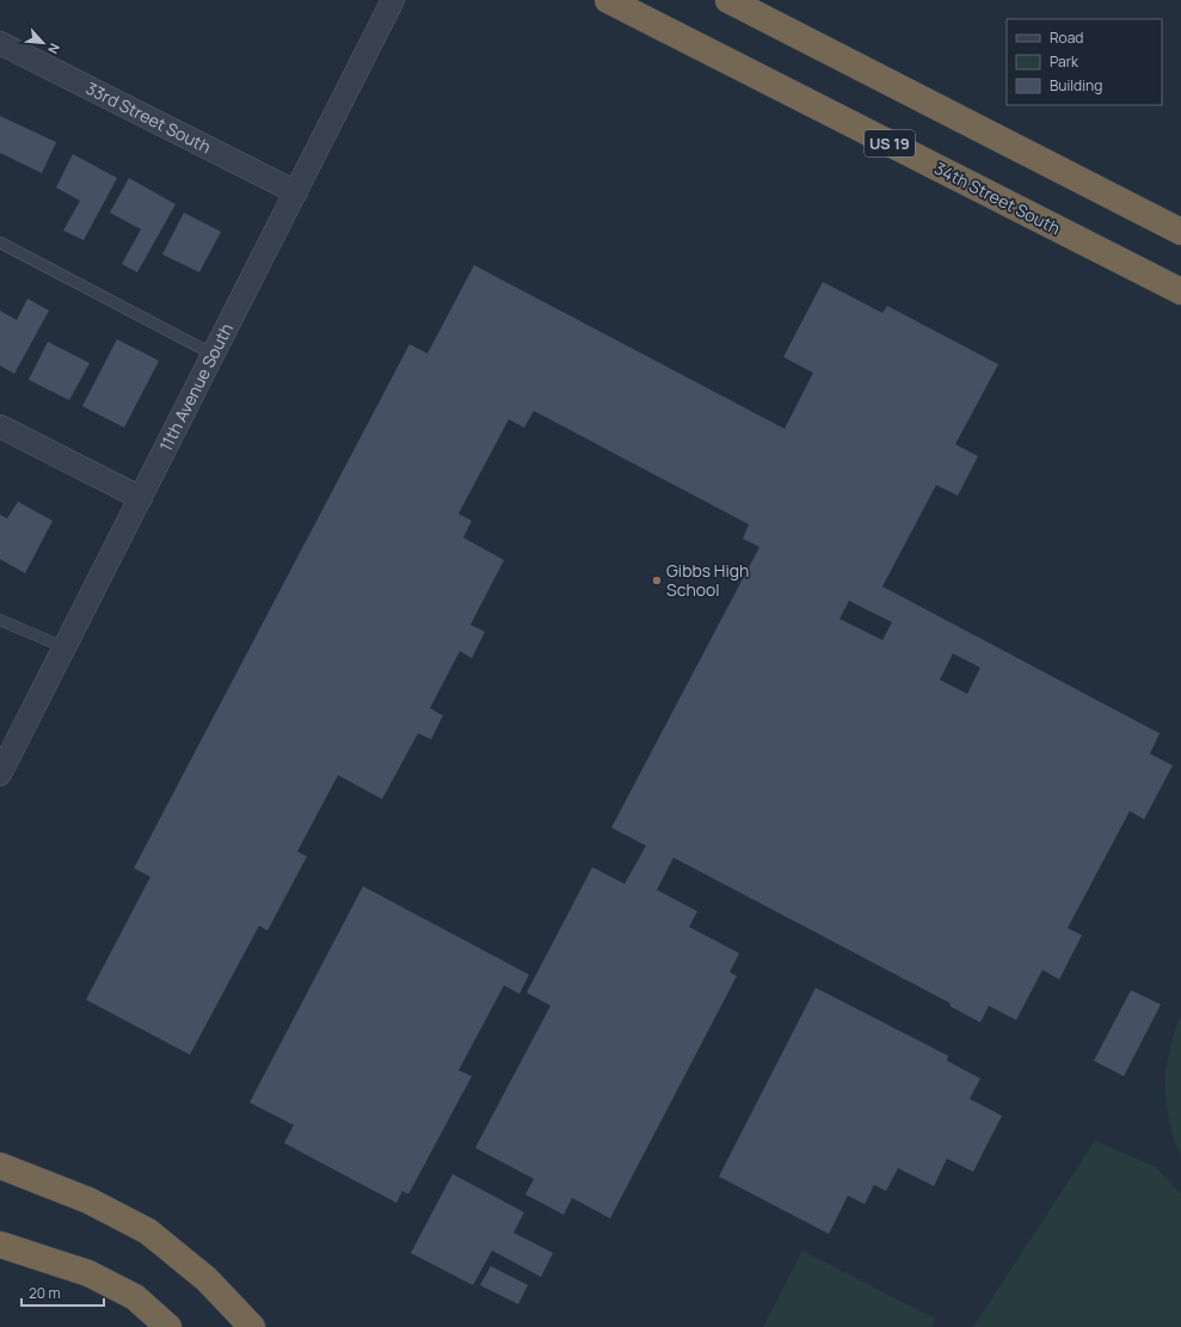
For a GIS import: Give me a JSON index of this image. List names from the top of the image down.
{
  "streets": {
    "highway": ["US 19", "34th Street South"],
    "street": ["33rd Street South", "11th Avenue South"]
  },
  "crossings": [
    ["33rd Street South", "11th Avenue South"]
  ],
  "places": ["Gibbs High School"],
  "legend": ["Road", "Park", "Building"],
  "scale_bar": "20 m",
  "north": "bottom right"
}
